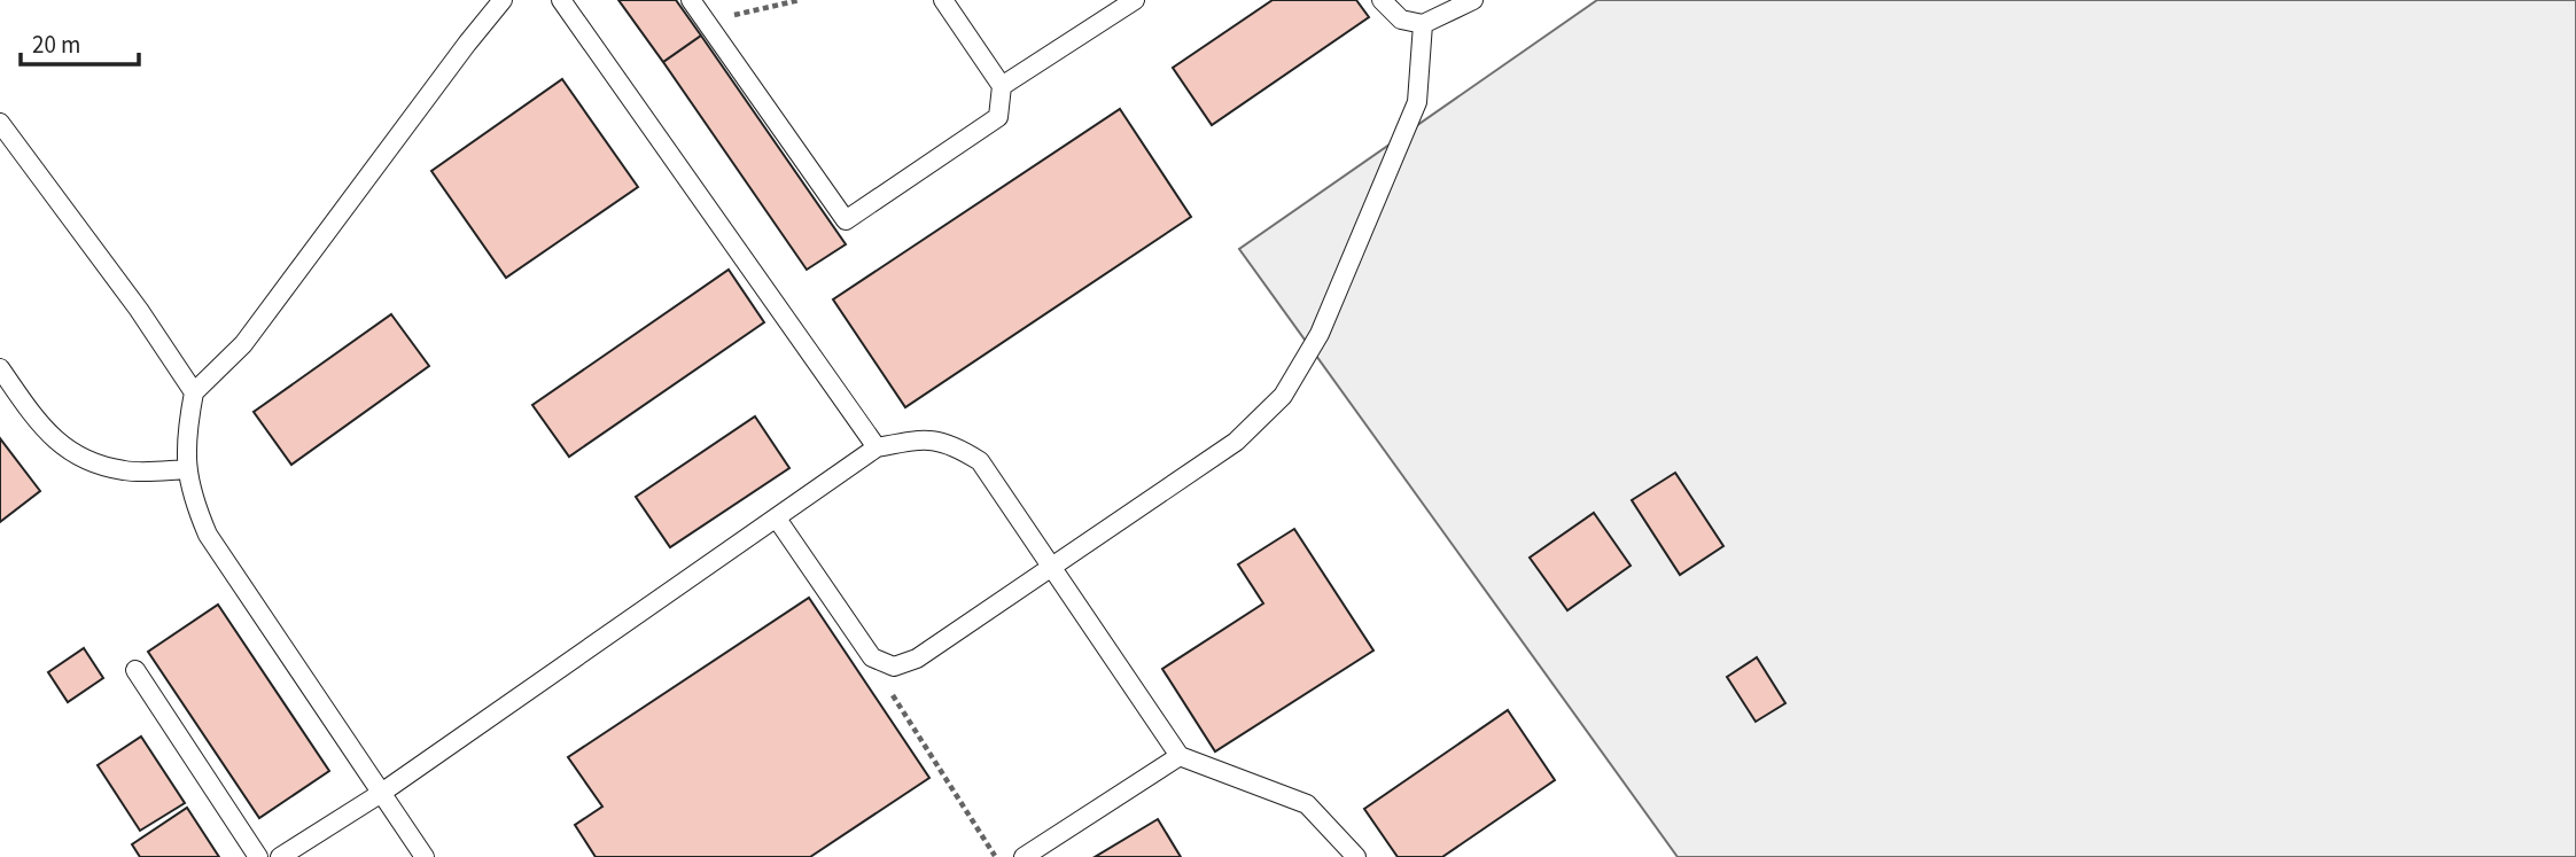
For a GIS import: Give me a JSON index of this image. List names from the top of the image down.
{
  "scale_bar": "20 m"
}
